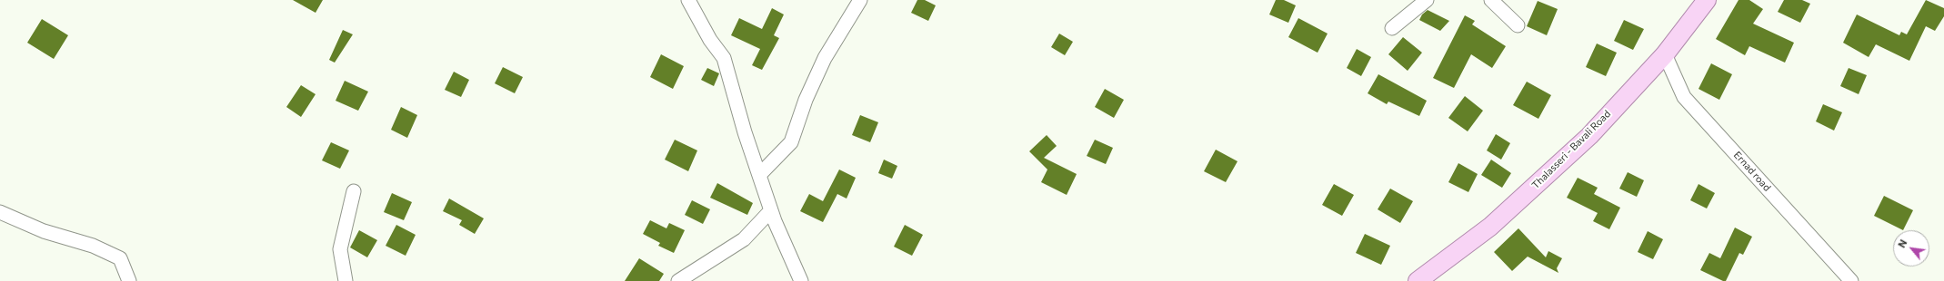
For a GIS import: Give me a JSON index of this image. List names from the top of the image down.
{
  "streets": {
    "main road": ["Thalasseri - Bavali Road"],
    "street": ["Ernad road"]
  },
  "crossings": [
    ["Thalasseri - Bavali Road", "Ernad road"]
  ],
  "north": "top left"
}
